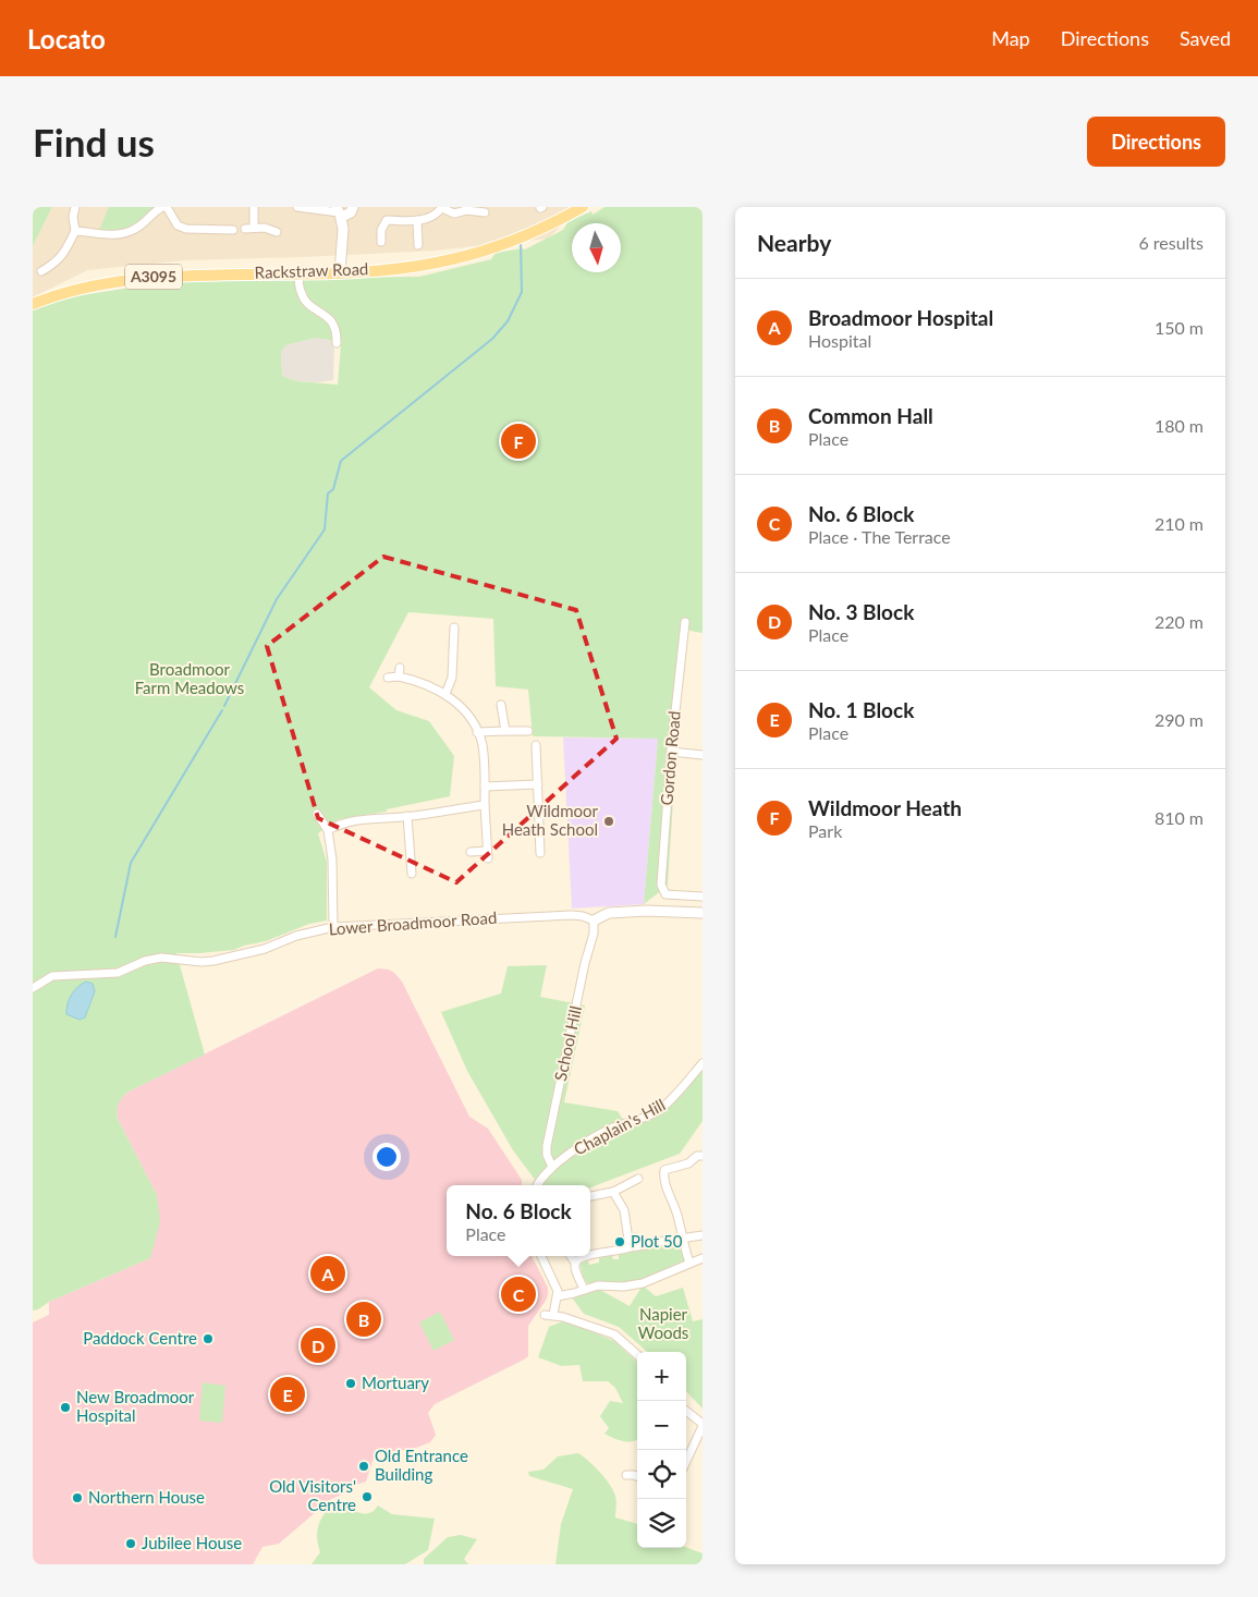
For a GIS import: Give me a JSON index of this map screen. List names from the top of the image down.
{
  "streets": {
    "main road": ["Rackstraw Road", "A3095"],
    "street": [
      "Gordon Road",
      "Lower Broadmoor Road",
      "School Hill",
      "Chaplain's Hill"
    ]
  },
  "crossings": [
    ["Lower Broadmoor Road", "School Hill"],
    ["School Hill", "Chaplain's Hill"]
  ],
  "parks": ["Broadmoor Farm Meadows", "Napier Woods"],
  "places": [
    "Wildmoor Heath School",
    "Plot 50",
    "Paddock Centre",
    "Mortuary",
    "New Broadmoor Hospital",
    "Old Entrance Building",
    "Old Visitors' Centre",
    "Northern House",
    "Jubilee House"
  ],
  "north": "bottom",
  "page": {
    "header": "Locato",
    "nav": ["Map", "Directions", "Saved"],
    "buttons": "Directions",
    "title": "Find us",
    "heading": ["Nearby", "6 results"],
    "list": [
      {
        "mark": "A",
        "name": "Broadmoor Hospital",
        "note": "Hospital",
        "value": "150 m"
      },
      {
        "mark": "B",
        "name": "Common Hall",
        "note": "Place",
        "value": "180 m"
      },
      {
        "mark": "C",
        "name": "No. 6 Block",
        "note": "Place · The Terrace",
        "value": "210 m"
      },
      {
        "mark": "D",
        "name": "No. 3 Block",
        "note": "Place",
        "value": "220 m"
      },
      {
        "mark": "E",
        "name": "No. 1 Block",
        "note": "Place",
        "value": "290 m"
      },
      {
        "mark": "F",
        "name": "Wildmoor Heath",
        "note": "Park",
        "value": "810 m"
      }
    ],
    "pins": [
      "F",
      "A",
      "C",
      "B",
      "D",
      "E"
    ],
    "popup": ["No. 6 Block", "Place"],
    "map_buttons": ["+", "−"]
  }
}
